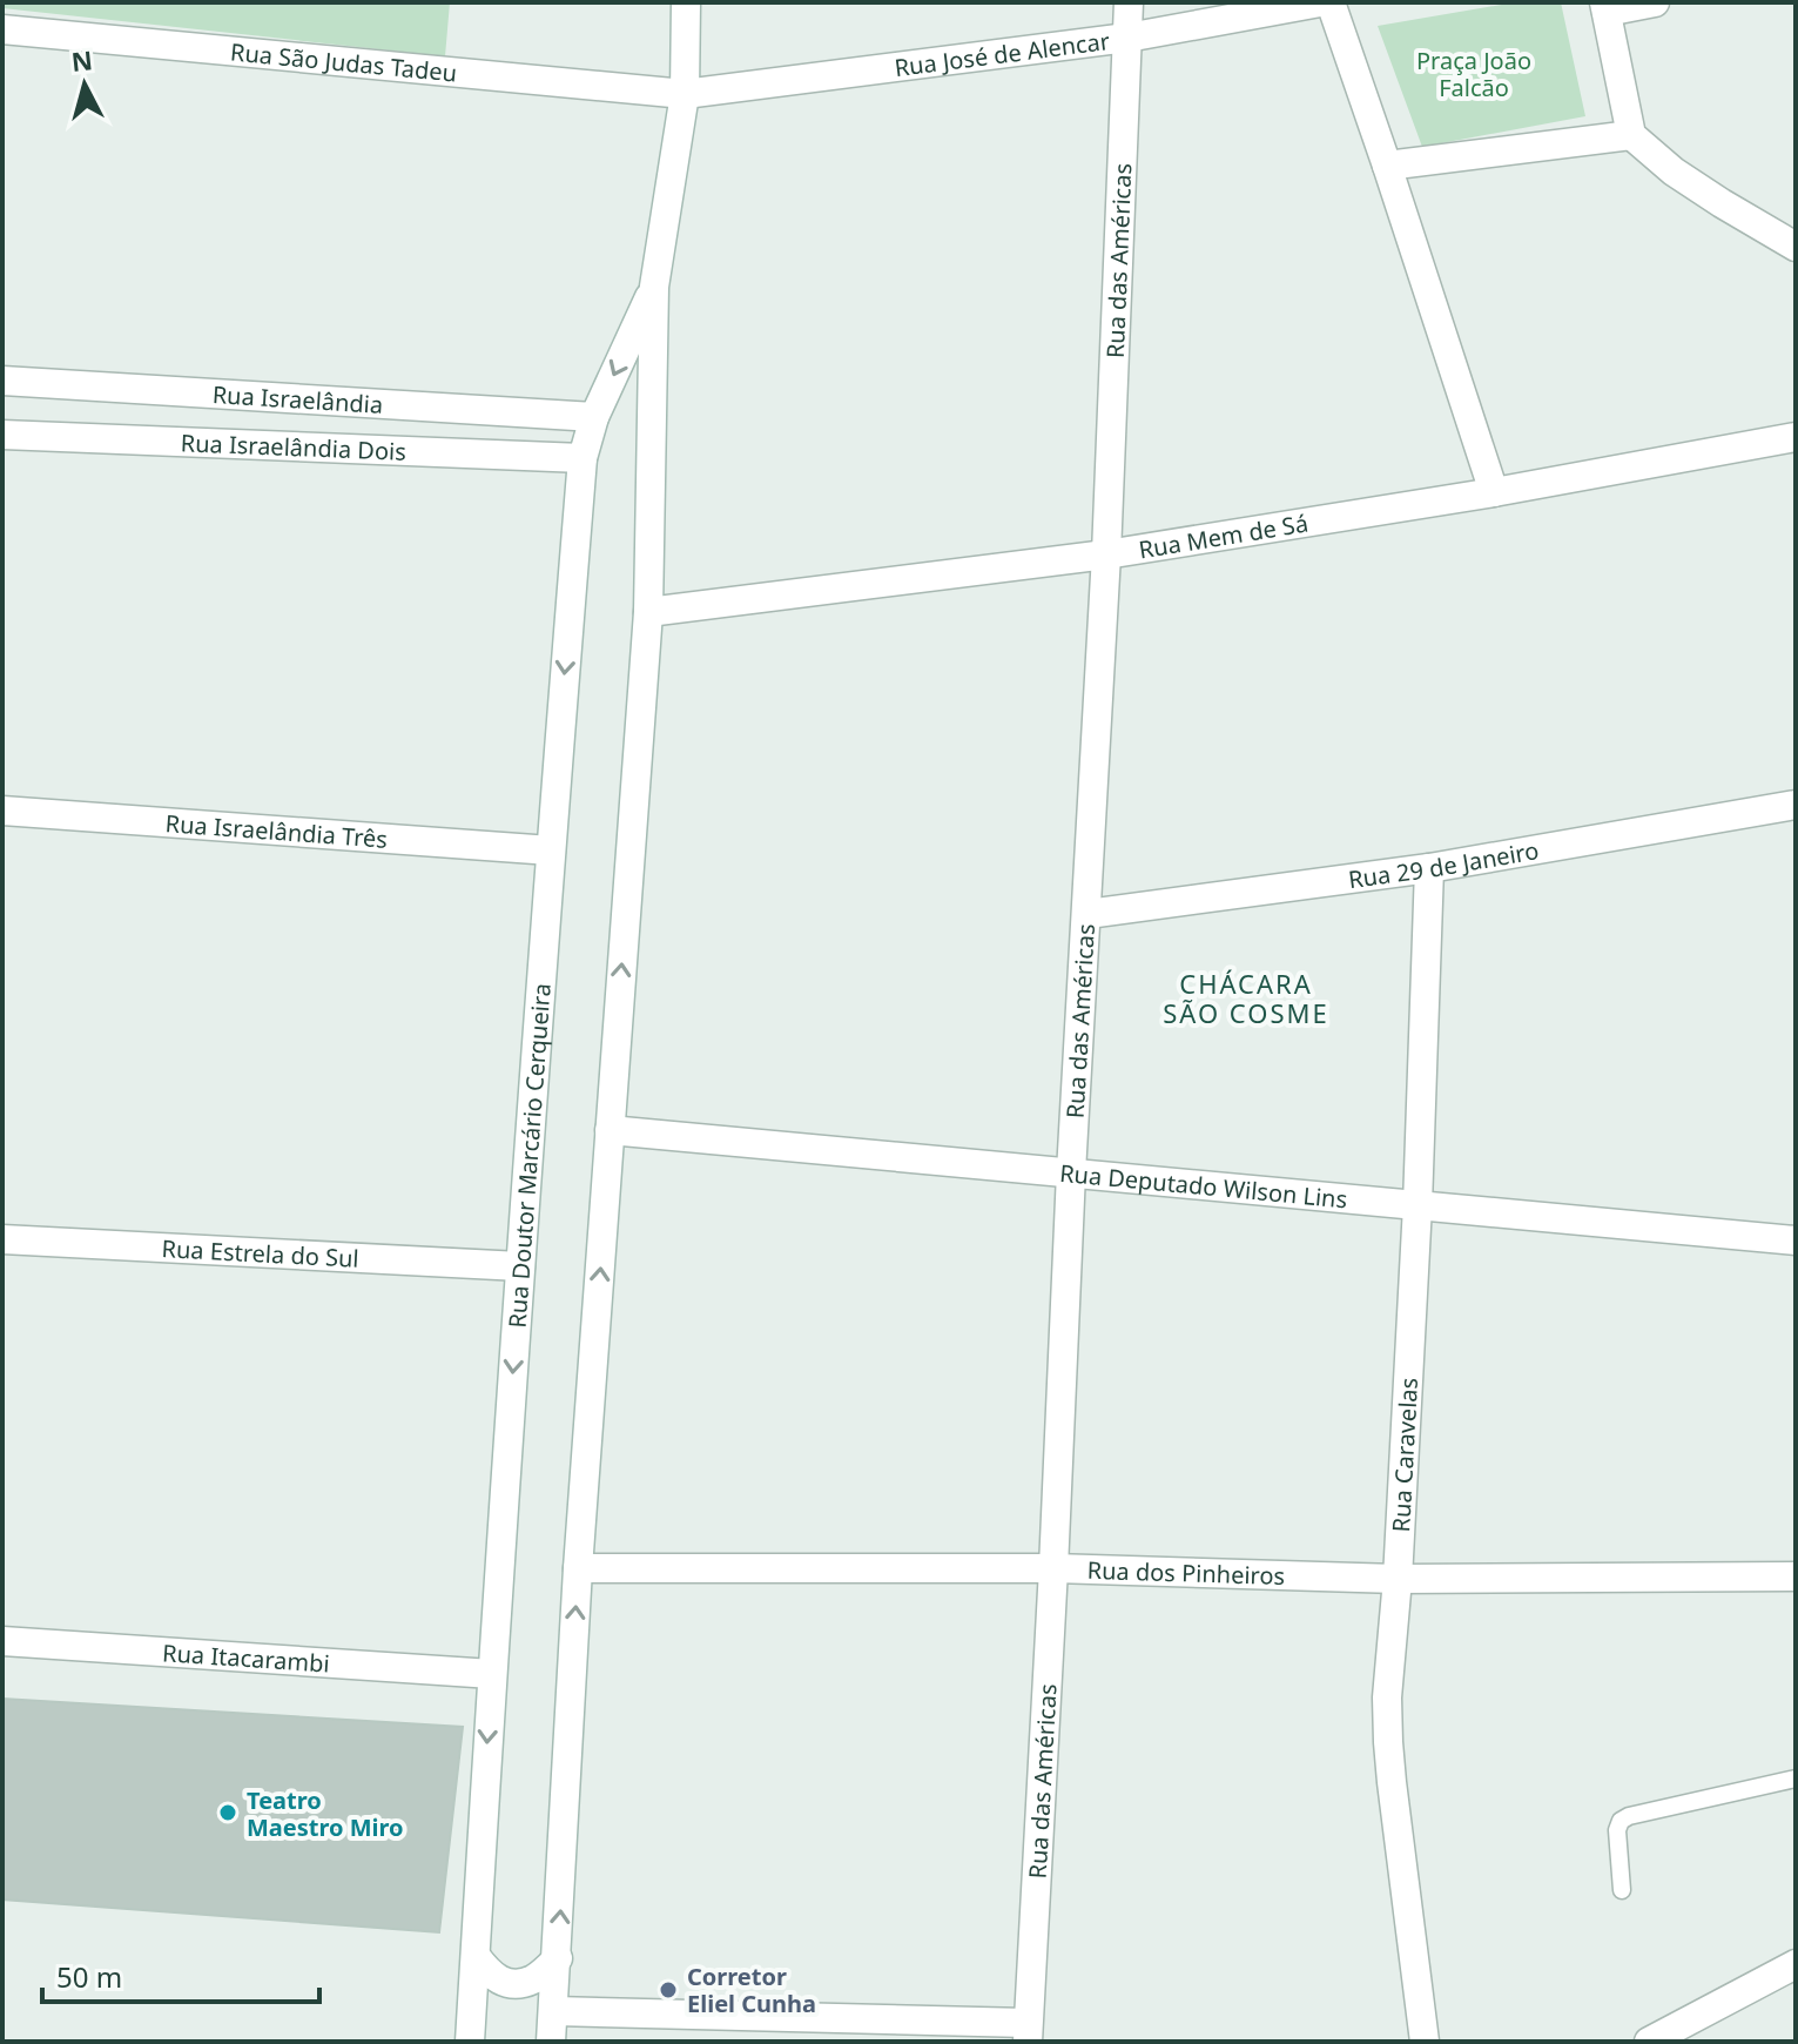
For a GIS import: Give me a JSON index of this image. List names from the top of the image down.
{
  "streets": {
    "street": [
      "Rua José de Alencar",
      "Rua São Judas Tadeu",
      "Rua das Américas",
      "Rua Israelândia",
      "Rua Israelândia Dois",
      "Rua Mem de Sá",
      "Rua Israelândia Três",
      "Rua 29 de Janeiro",
      "Rua Doutor Marcário Cerqueira",
      "Rua Deputado Wilson Lins",
      "Rua Estrela do Sul",
      "Rua Caravelas",
      "Rua dos Pinheiros",
      "Rua Itacarambi"
    ]
  },
  "crossings": [
    ["Rua José de Alencar", "Rua São Judas Tadeu"],
    ["Rua José de Alencar", "Rua das Américas"],
    ["Rua José de Alencar", "Rua Doutor Marcário Cerqueira"],
    ["Rua São Judas Tadeu", "Rua Doutor Marcário Cerqueira"],
    ["Rua das Américas", "Rua Mem de Sá"],
    ["Rua das Américas", "Rua 29 de Janeiro"],
    ["Rua das Américas", "Rua Deputado Wilson Lins"],
    ["Rua das Américas", "Rua dos Pinheiros"],
    ["Rua Israelândia", "Rua Doutor Marcário Cerqueira"],
    ["Rua Israelândia Dois", "Rua Doutor Marcário Cerqueira"],
    ["Rua Mem de Sá", "Rua Doutor Marcário Cerqueira"],
    ["Rua Israelândia Três", "Rua Doutor Marcário Cerqueira"],
    ["Rua 29 de Janeiro", "Rua Caravelas"],
    ["Rua Doutor Marcário Cerqueira", "Rua Deputado Wilson Lins"],
    ["Rua Doutor Marcário Cerqueira", "Rua Estrela do Sul"],
    ["Rua Doutor Marcário Cerqueira", "Rua dos Pinheiros"],
    ["Rua Doutor Marcário Cerqueira", "Rua Itacarambi"],
    ["Rua Deputado Wilson Lins", "Rua Caravelas"],
    ["Rua Caravelas", "Rua dos Pinheiros"]
  ],
  "districts": ["CHÁCARA SÃO COSME"],
  "parks": ["Praça João Falcão"],
  "places": ["Teatro Maestro Miro", "Corretor Eliel Cunha"],
  "scale_bar": "50 m",
  "north": "top"
}
